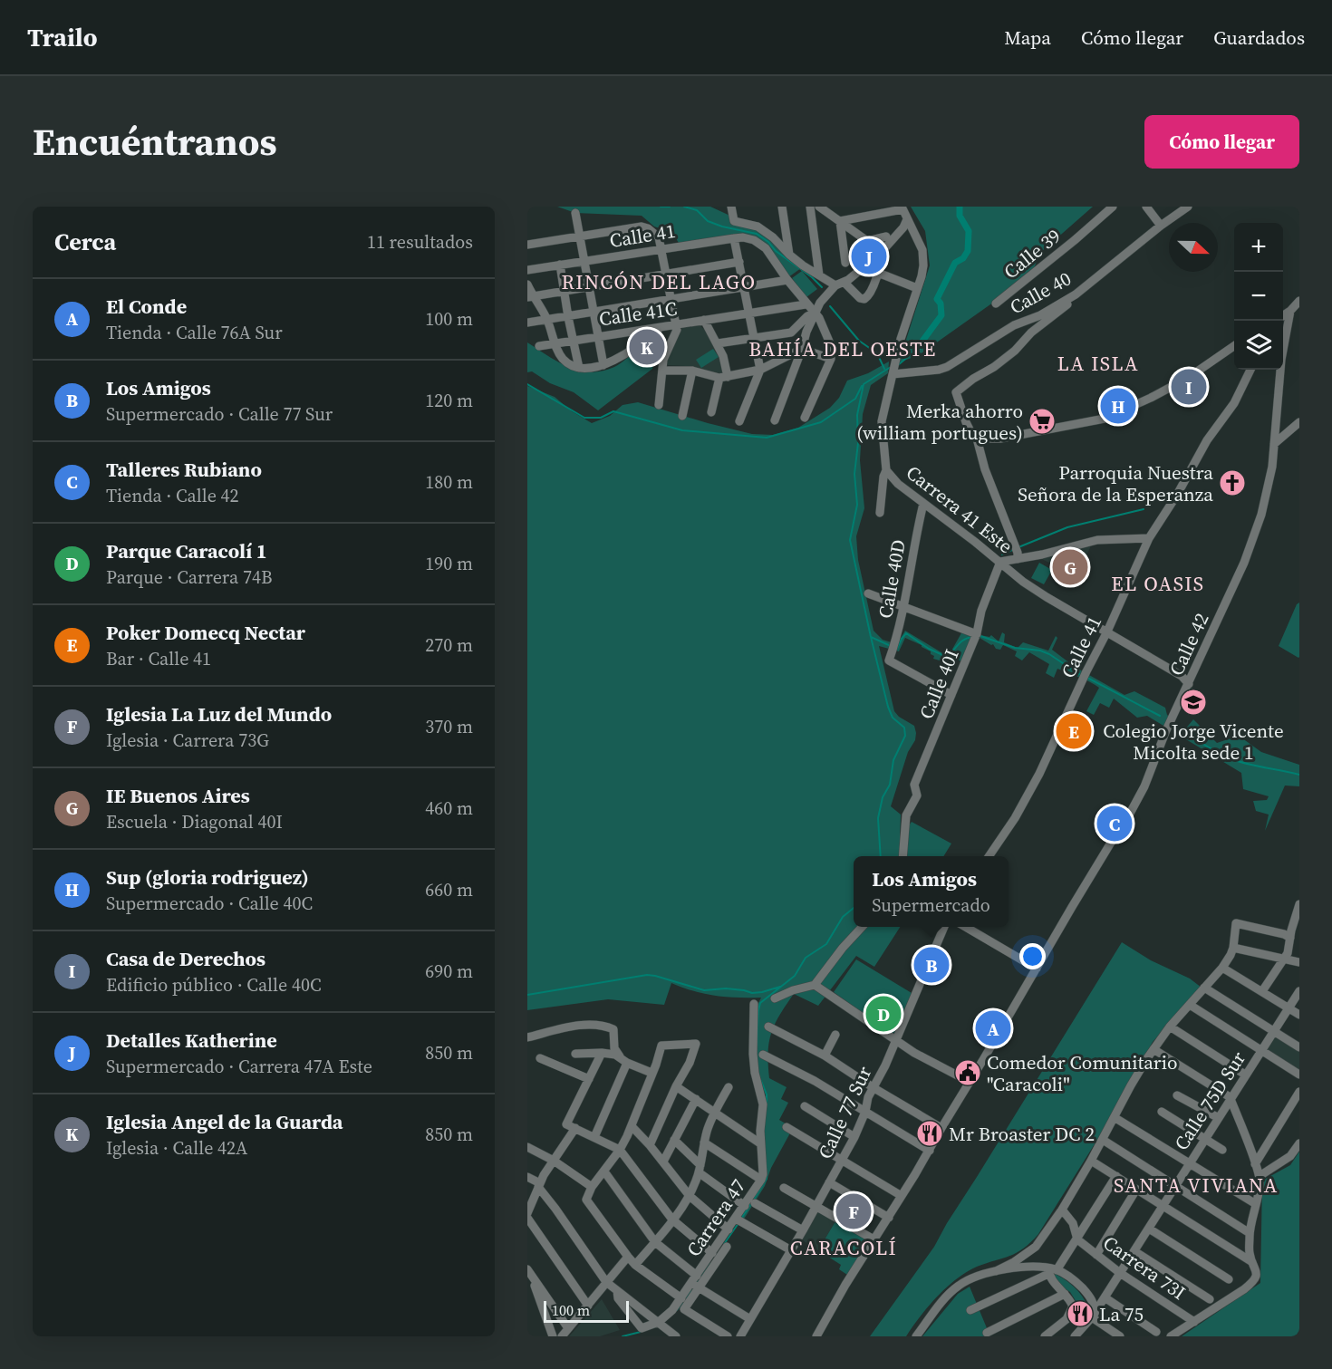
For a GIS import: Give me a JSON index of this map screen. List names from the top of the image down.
{
  "streets": {
    "street": [
      "Calle 41",
      "Calle 39",
      "Calle 40",
      "Calle 41C",
      "Carrera 41 Este",
      "Calle 40D",
      "Calle 42",
      "Calle 40I",
      "Calle 75D Sur",
      "Calle 77 Sur",
      "Carrera 47",
      "Carrera 73I"
    ]
  },
  "crossings": [
    ["Calle 41", "Carrera 41 Este"],
    ["Calle 40", "Carrera 41 Este"],
    ["Carrera 41 Este", "Calle 40D"],
    ["Carrera 41 Este", "Calle 42"],
    ["Carrera 41 Este", "Calle 40I"],
    ["Calle 40D", "Calle 40I"],
    ["Calle 75D Sur", "Carrera 73I"]
  ],
  "districts": [
    "RINCÓN DEL LAGO",
    "BAHÍA DEL OESTE",
    "LA ISLA",
    "EL OASIS",
    "SANTA VIVIANA",
    "CARACOLÍ"
  ],
  "places": {
    "supermarket": ["Merka ahorro (william portugues)"],
    "church": ["Parroquia Nuestra Señora de la Esperanza"],
    "school or university": ["Colegio Jorge Vicente Micolta sede 1"],
    "public building": ["Comedor Comunitario \"Caracoli\""],
    "restaurant": ["Mr Broaster DC 2", "La 75"]
  },
  "scale_bar": "100 m",
  "north": "right",
  "page": {
    "header": "Trailo",
    "nav": ["Mapa", "Cómo llegar", "Guardados"],
    "title": "Encuéntranos",
    "buttons": "Cómo llegar",
    "heading": ["Cerca", "11 resultados"],
    "map_buttons": ["+", "−"],
    "pins": [
      "J",
      "K",
      "I",
      "H",
      "G",
      "E",
      "C",
      "B",
      "D",
      "A",
      "F"
    ],
    "list": [
      {
        "mark": "A",
        "name": "El Conde",
        "note": "Tienda · Calle 76A Sur",
        "value": "100 m"
      },
      {
        "mark": "B",
        "name": "Los Amigos",
        "note": "Supermercado · Calle 77 Sur",
        "value": "120 m"
      },
      {
        "mark": "C",
        "name": "Talleres Rubiano",
        "note": "Tienda · Calle 42",
        "value": "180 m"
      },
      {
        "mark": "D",
        "name": "Parque Caracolí 1",
        "note": "Parque · Carrera 74B",
        "value": "190 m"
      },
      {
        "mark": "E",
        "name": "Poker Domecq Nectar",
        "note": "Bar · Calle 41",
        "value": "270 m"
      },
      {
        "mark": "F",
        "name": "Iglesia La Luz del Mundo",
        "note": "Iglesia · Carrera 73G",
        "value": "370 m"
      },
      {
        "mark": "G",
        "name": "IE Buenos Aires",
        "note": "Escuela · Diagonal 40I",
        "value": "460 m"
      },
      {
        "mark": "H",
        "name": "Sup (gloria rodriguez)",
        "note": "Supermercado · Calle 40C",
        "value": "660 m"
      },
      {
        "mark": "I",
        "name": "Casa de Derechos",
        "note": "Edificio público · Calle 40C",
        "value": "690 m"
      },
      {
        "mark": "J",
        "name": "Detalles Katherine",
        "note": "Supermercado · Carrera 47A Este",
        "value": "850 m"
      },
      {
        "mark": "K",
        "name": "Iglesia Angel de la Guarda",
        "note": "Iglesia · Calle 42A",
        "value": "850 m"
      }
    ],
    "popup": ["Los Amigos", "Supermercado"],
    "scale": "100 m"
  }
}
